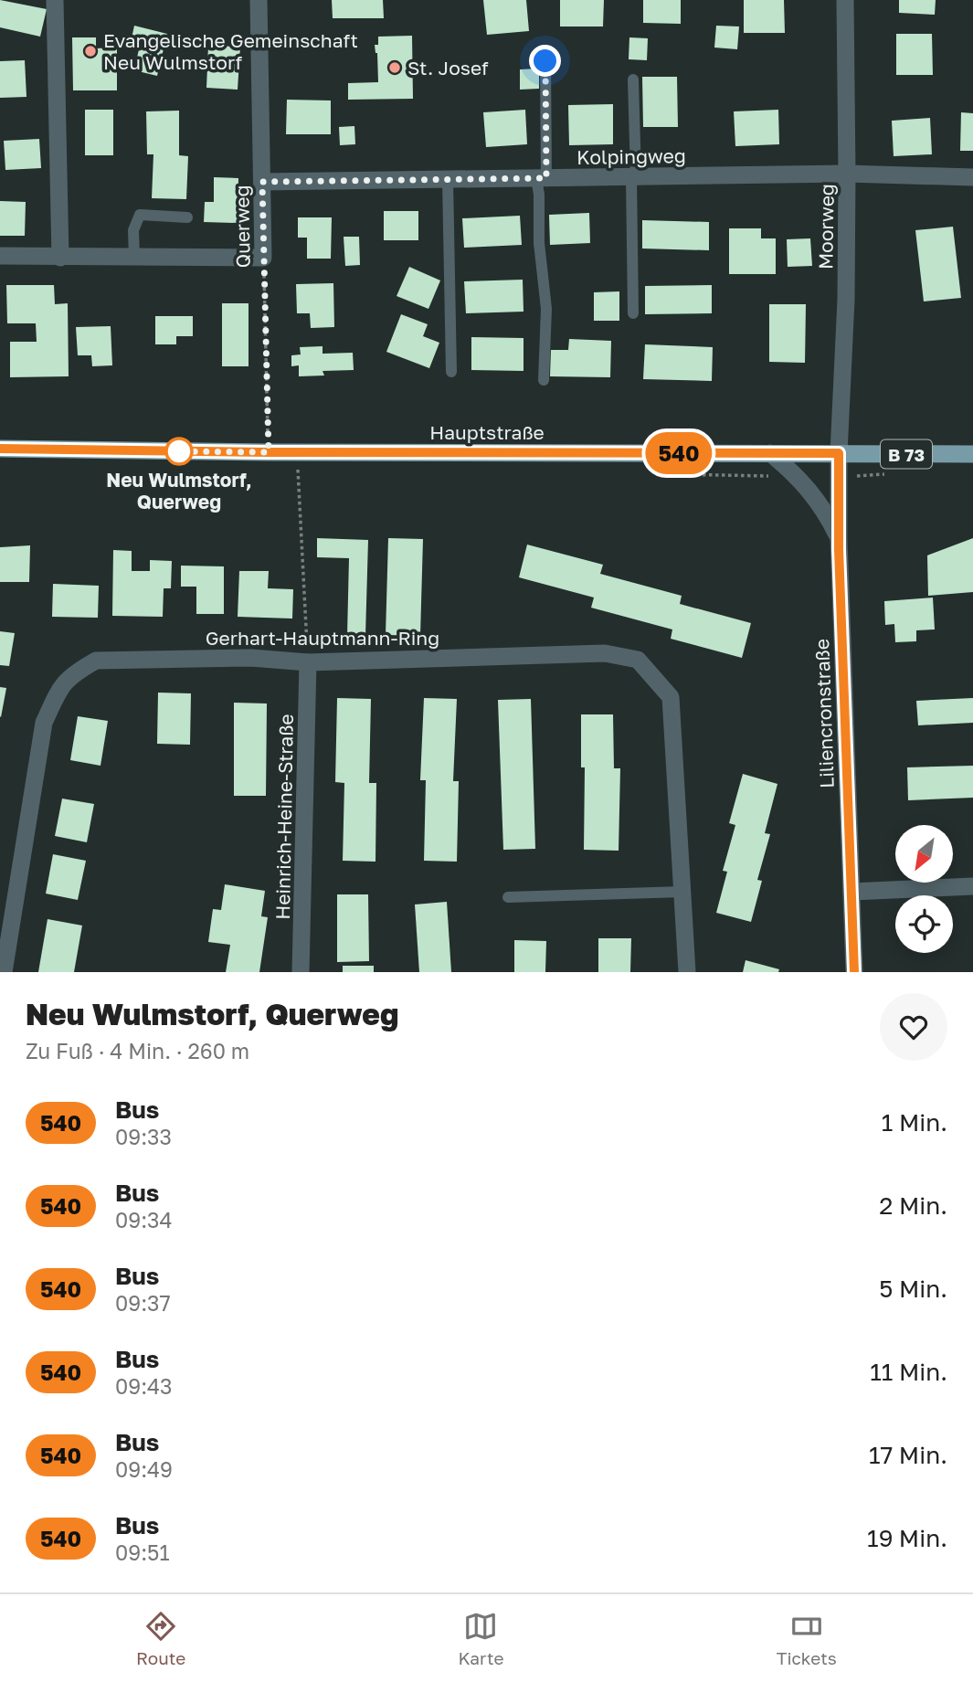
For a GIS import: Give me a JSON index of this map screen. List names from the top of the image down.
{
  "streets": {
    "main road": ["Hauptstraße", "B 73"],
    "street": [
      "Kolpingweg",
      "Querweg",
      "Moorweg",
      "Gerhart-Hauptmann-Ring",
      "Liliencronstraße",
      "Heinrich-Heine-Straße"
    ]
  },
  "crossings": [
    ["Kolpingweg", "Querweg"],
    ["Kolpingweg", "Moorweg"],
    ["Querweg", "Hauptstraße"],
    ["Moorweg", "Hauptstraße"],
    ["Moorweg", "Liliencronstraße"],
    ["Hauptstraße", "Liliencronstraße"],
    ["Gerhart-Hauptmann-Ring", "Heinrich-Heine-Straße"]
  ],
  "places": ["Evangelische Gemeinschaft Neu Wulmstorf", "St. Josef", "Neu Wulmstorf, Querweg"],
  "lines": ["bus line 540"],
  "north": "bottom left",
  "page": {
    "on_map": "540",
    "heading": ["Neu Wulmstorf, Querweg", "Zu Fuß · 4 Min. · 260 m"],
    "list": [
      {
        "mark": "540",
        "name": "Bus",
        "note": "09:33",
        "value": "1 Min."
      },
      {
        "mark": "540",
        "name": "Bus",
        "note": "09:34",
        "value": "2 Min."
      },
      {
        "mark": "540",
        "name": "Bus",
        "note": "09:37",
        "value": "5 Min."
      },
      {
        "mark": "540",
        "name": "Bus",
        "note": "09:43",
        "value": "11 Min."
      },
      {
        "mark": "540",
        "name": "Bus",
        "note": "09:49",
        "value": "17 Min."
      },
      {
        "mark": "540",
        "name": "Bus",
        "note": "09:51",
        "value": "19 Min."
      }
    ],
    "tabs": ["Route", "Karte", "Tickets"]
  }
}
